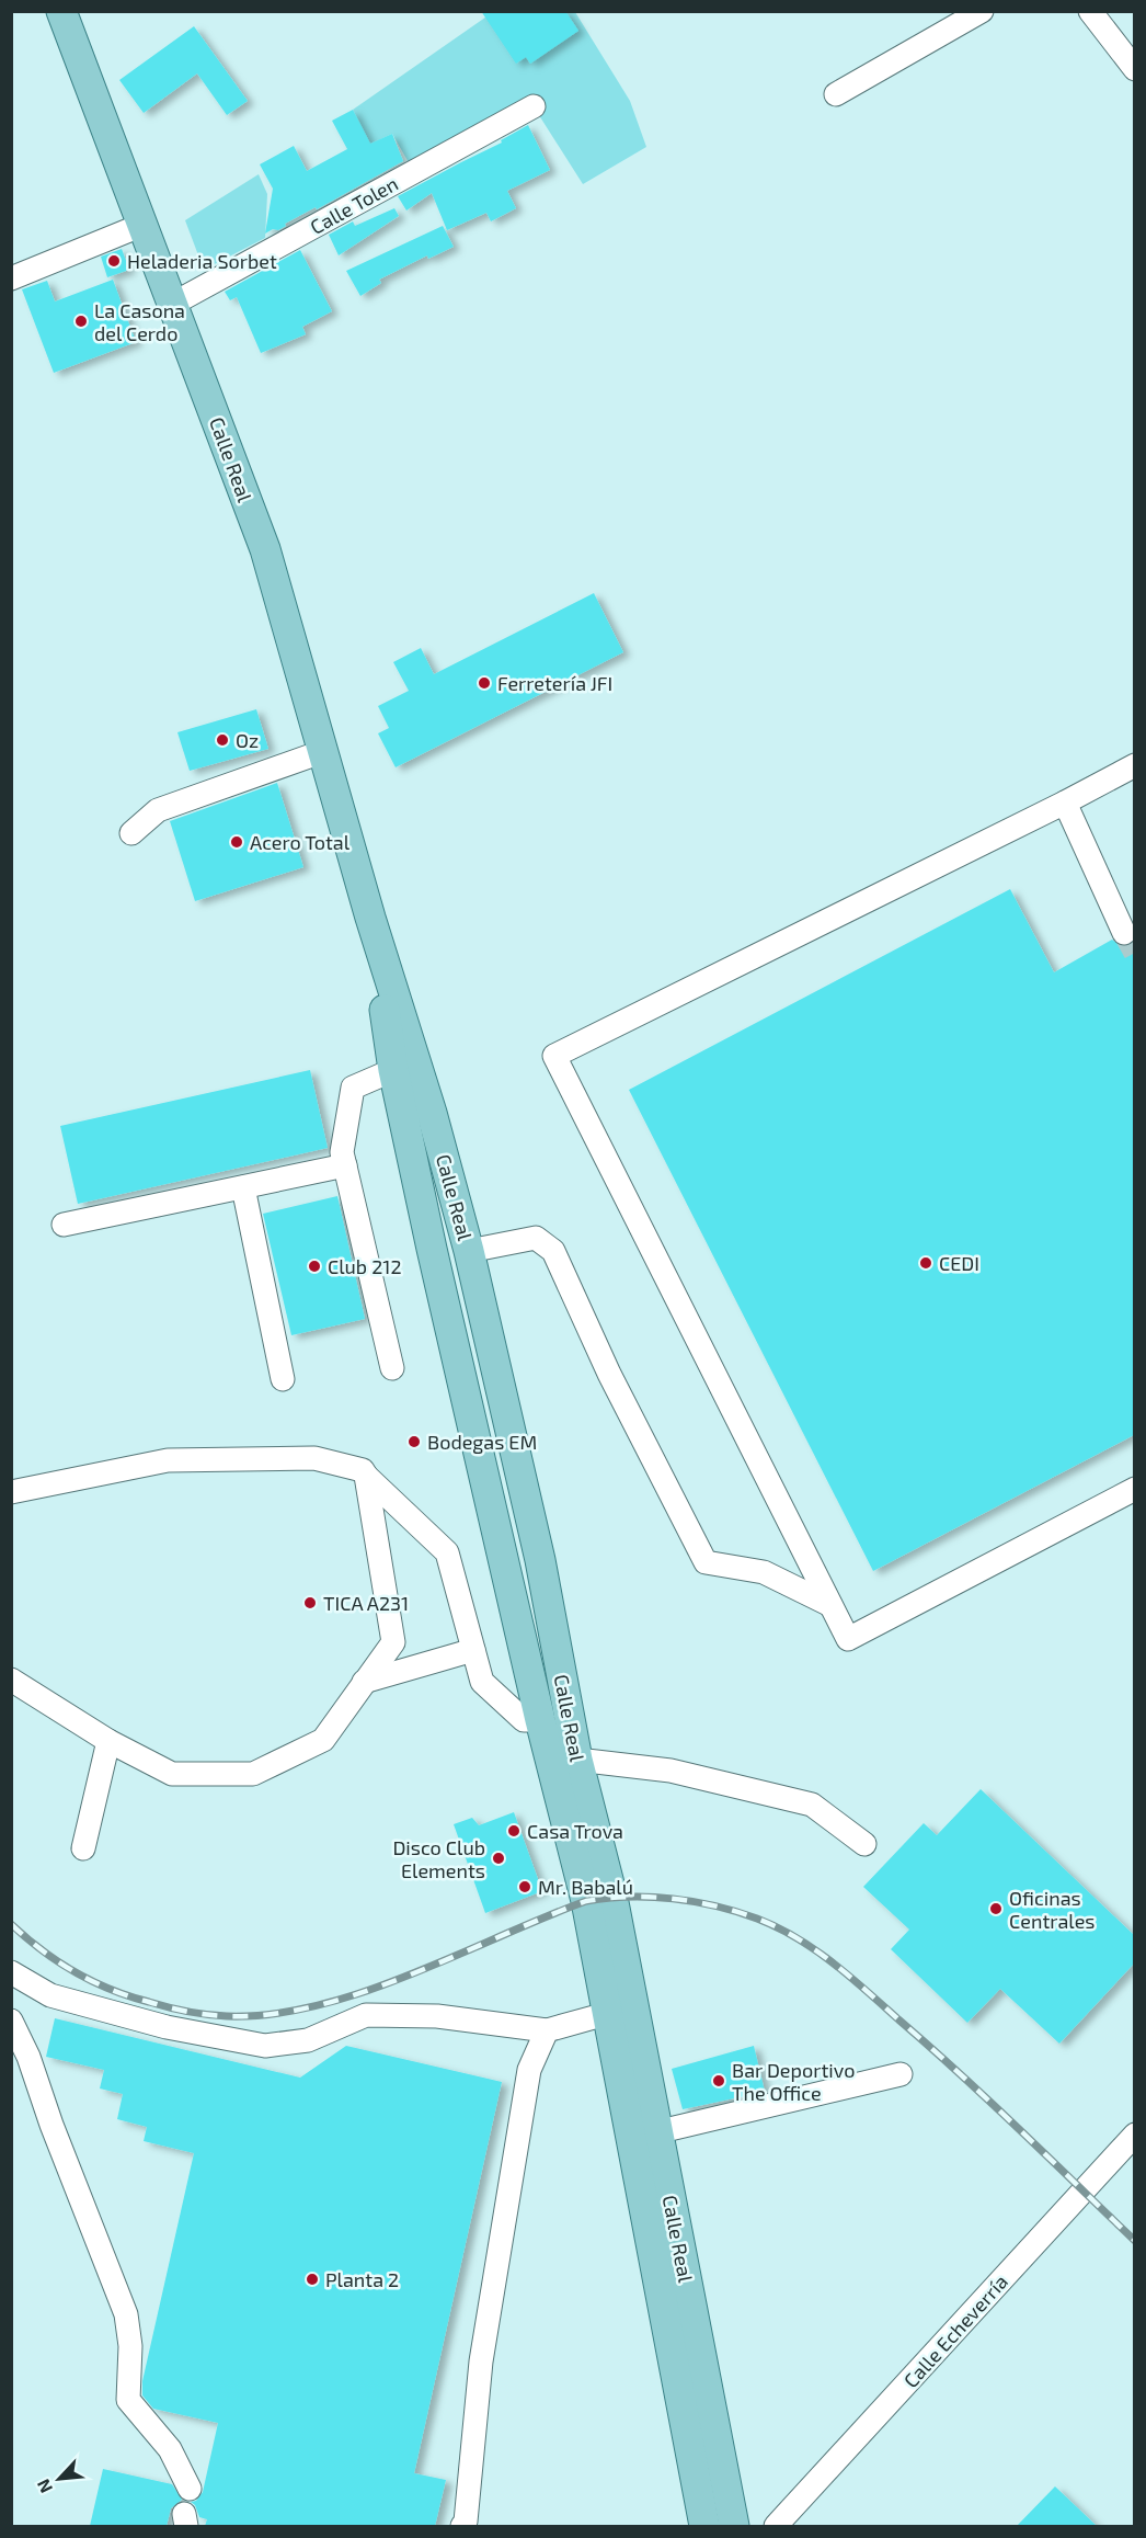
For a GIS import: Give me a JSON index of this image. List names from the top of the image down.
{
  "streets": {
    "main road": ["Calle Real"],
    "street": ["Calle Tolen", "Calle Echeverría"]
  },
  "crossings": [
    ["Calle Tolen", "Calle Real"]
  ],
  "places": [
    "Heladeria Sorbet",
    "La Casona del Cerdo",
    "Ferretería JFI",
    "Oz",
    "Acero Total",
    "CEDI",
    "Club 212",
    "Bodegas EM",
    "TICA A231",
    "Casa Trova",
    "Disco Club Elements",
    "Mr. Babalú",
    "Oficinas Centrales",
    "Bar Deportivo The Office",
    "Planta 2"
  ],
  "north": "bottom left"
}
